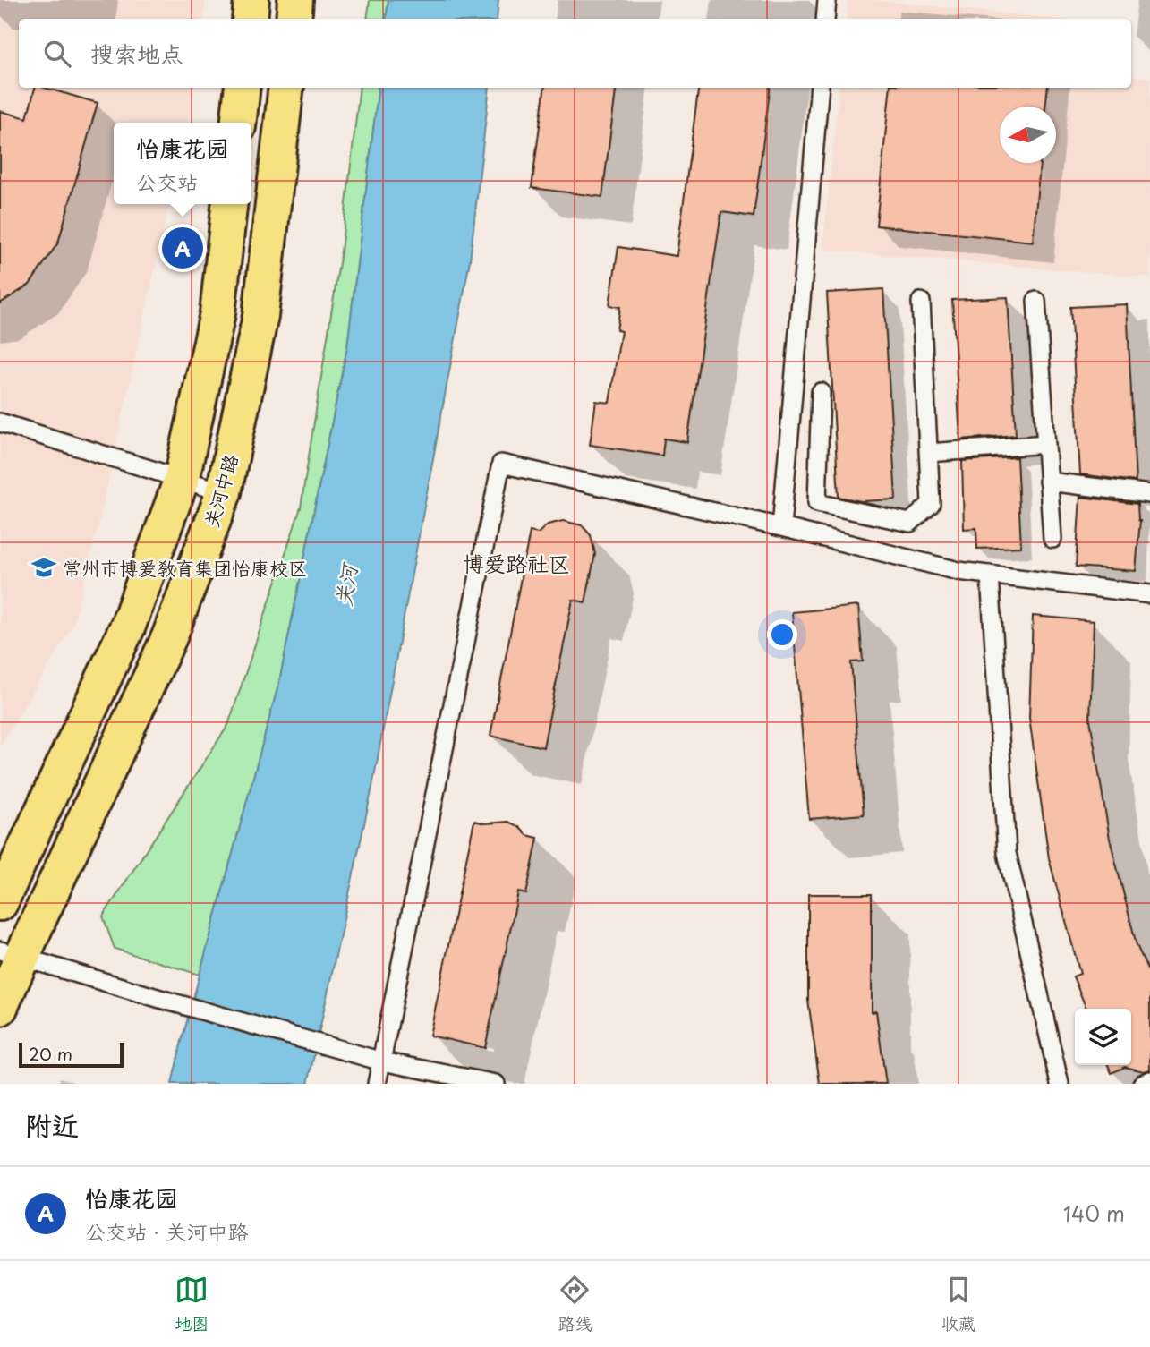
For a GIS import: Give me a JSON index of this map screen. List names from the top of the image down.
{
  "streets": {
    "main road": ["关河中路"]
  },
  "districts": ["博爱路社区"],
  "water": ["关河"],
  "places": {
    "school or university": ["常州市博爱教育集团怡康校区"]
  },
  "scale_bar": "20 m",
  "north": "left",
  "page": {
    "search": "搜索地点",
    "popup": ["怡康花园", "公交站"],
    "pins": "A",
    "scale": "20 m",
    "heading": "附近",
    "list": [
      {
        "mark": "A",
        "name": "怡康花园",
        "note": "公交站 · 关河中路",
        "value": "140 m"
      }
    ],
    "nav": ["地图", "路线", "收藏"]
  }
}
